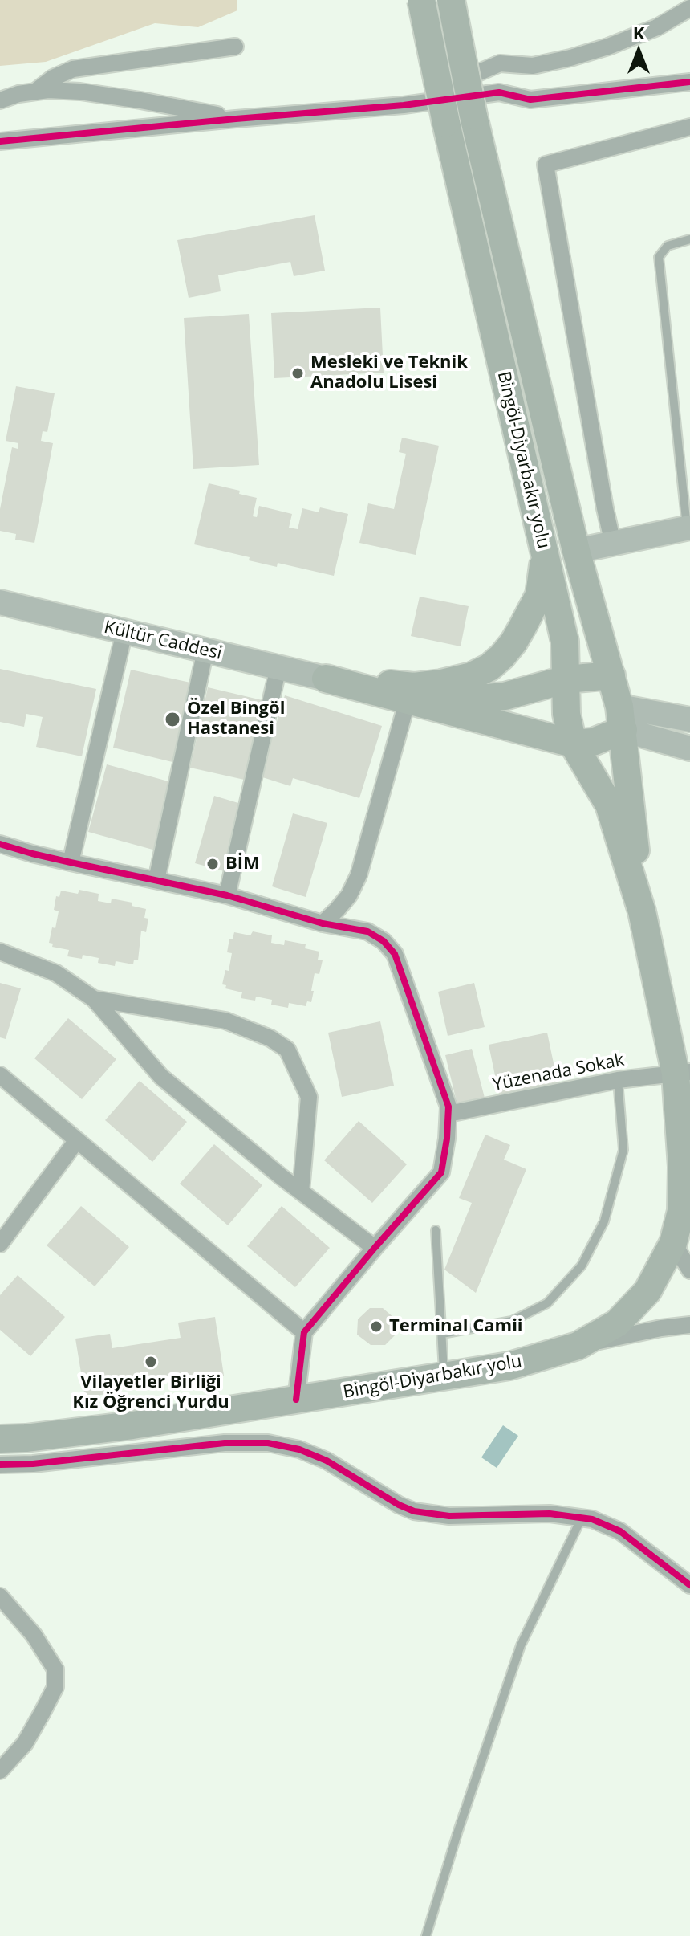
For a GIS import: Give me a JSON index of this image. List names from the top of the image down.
{
  "streets": {
    "main road": ["Bingöl-Diyarbakır yolu"],
    "street": ["Kültür Caddesi", "Yüzenada Sokak"]
  },
  "crossings": [
    ["Bingöl-Diyarbakır yolu", "Yüzenada Sokak"]
  ],
  "places": [
    "Mesleki ve Teknik Anadolu Lisesi",
    "Özel Bingöl Hastanesi",
    "BİM",
    "Terminal Camii",
    "Vilayetler Birliği Kız Öğrenci Yurdu"
  ],
  "north": "top"
}
